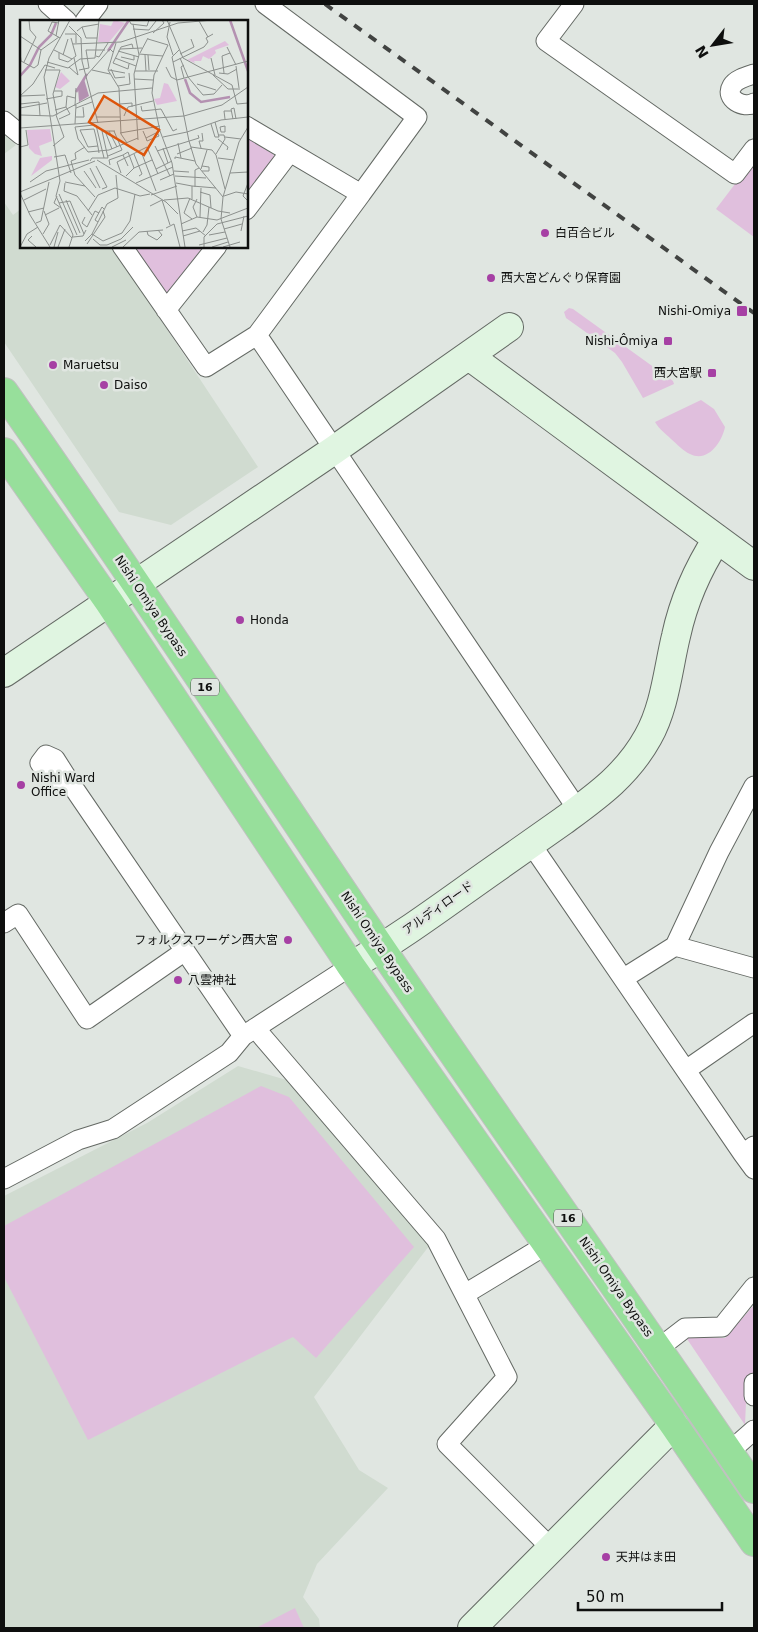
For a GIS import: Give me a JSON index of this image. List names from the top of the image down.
{
  "streets": {
    "highway": ["Nishi Omiya Bypass", "16"],
    "street": ["アルディロード"]
  },
  "crossings": [
    ["Nishi Omiya Bypass", "アルディロード"],
    ["16", "アルディロード"]
  ],
  "places": {
    "other": [
      "白百合ビル",
      "西大宮どんぐり保育園",
      "Maruetsu",
      "Daiso",
      "Honda",
      "Nishi Ward Office",
      "フォルクスワーゲン西大宮",
      "八雲神社",
      "天丼はま田"
    ],
    "transit": ["Nishi-Omiya", "Nishi-Ômiya", "西大宮駅"]
  },
  "scale_bar": "50 m",
  "north": "bottom left"
}
